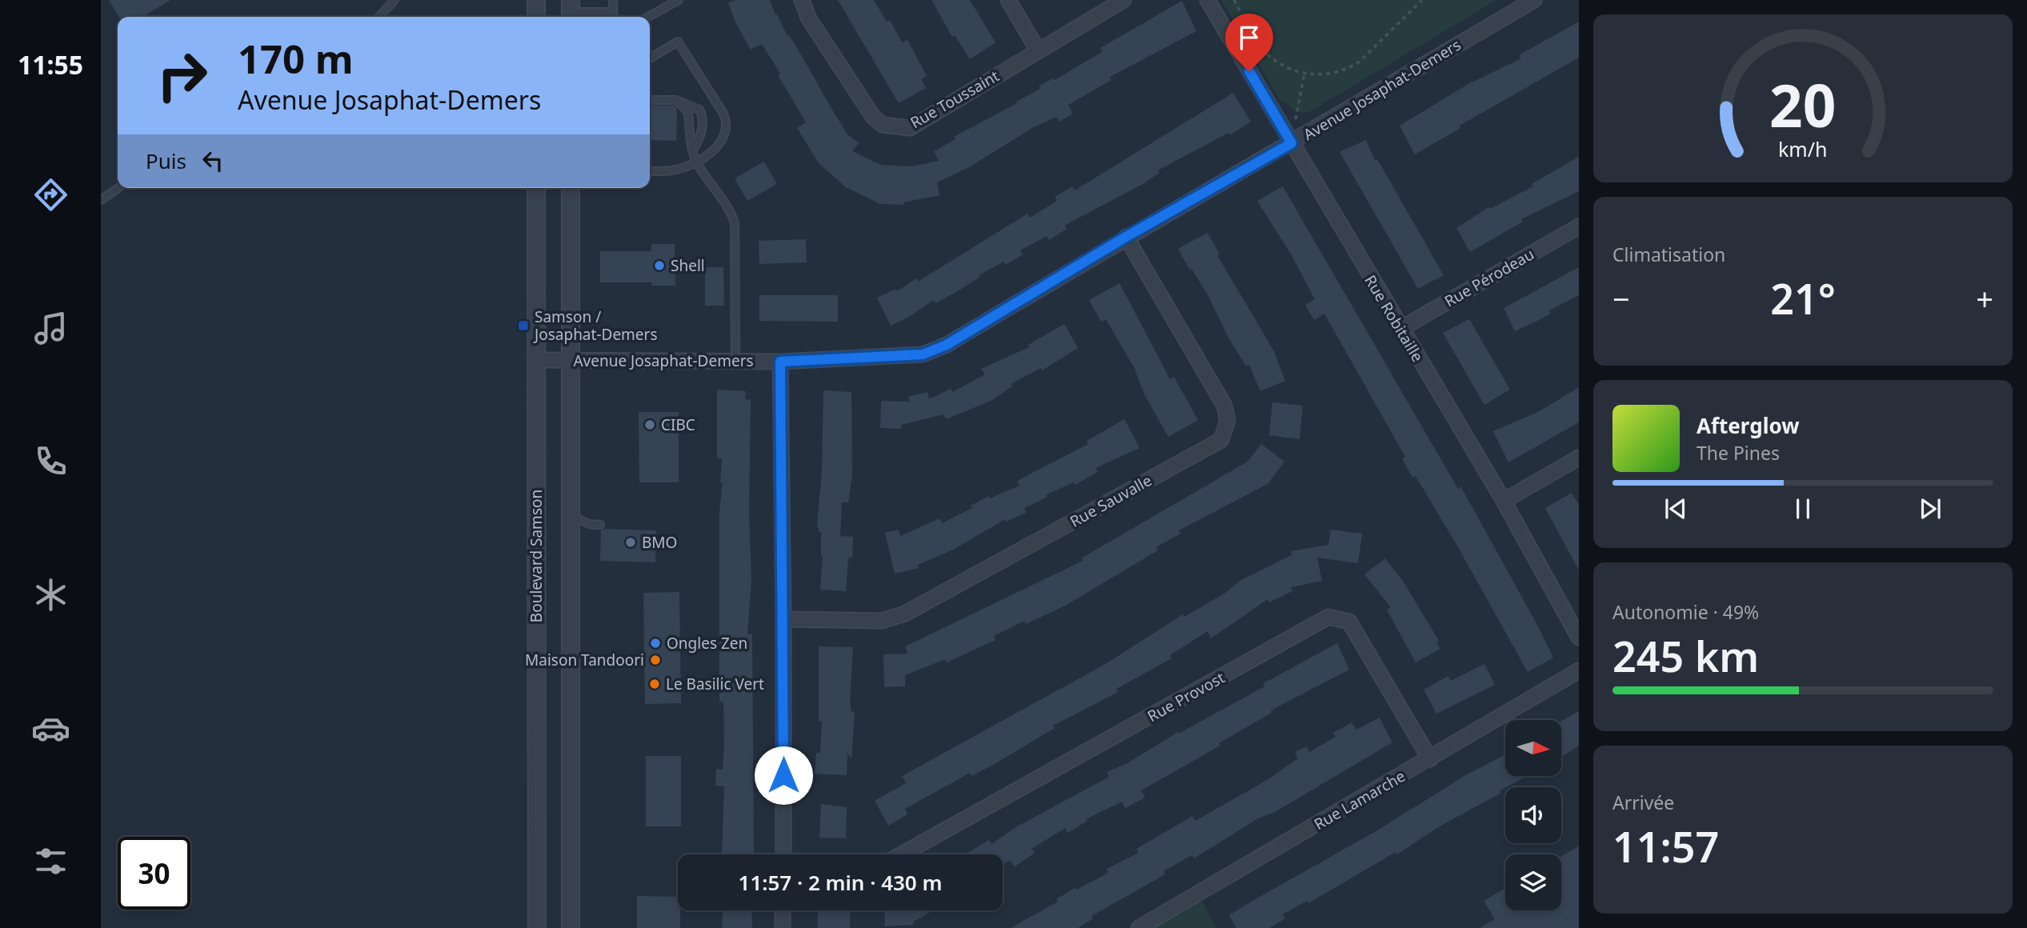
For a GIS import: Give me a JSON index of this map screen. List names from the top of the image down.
{
  "streets": {
    "street": [
      "Avenue Josaphat-Demers",
      "Rue Toussaint",
      "Rue Pérodeau",
      "Rue Robitaille",
      "Rue Sauvalle",
      "Boulevard Samson",
      "Rue Provost",
      "Rue Lamarche"
    ]
  },
  "crossings": [
    ["Avenue Josaphat-Demers", "Rue Robitaille"],
    ["Avenue Josaphat-Demers", "Rue Sauvalle"],
    ["Avenue Josaphat-Demers", "Boulevard Samson"],
    ["Rue Pérodeau", "Rue Robitaille"],
    ["Rue Provost", "Rue Lamarche"]
  ],
  "places": {
    "other": [
      "Shell",
      "CIBC",
      "BMO",
      "Ongles Zen",
      "Maison Tandoori",
      "Le Basilic Vert"
    ],
    "transit": ["Samson / Josaphat-Demers"]
  },
  "north": "right",
  "page": {
    "tabs": "11:55",
    "turn": ["170 m", "Avenue Josaphat-Demers"],
    "then": "Puis",
    "tile": [
      "Climatisation",
      ["Autonomie · 49%", "245 km"],
      ["Arrivée", "11:57"]
    ],
    "heat": ["−", "21°", "+"],
    "song": ["Afterglow", "The Pines"],
    "limit": "30",
    "trip": "11:57 · 2 min · 430 m",
    "gauge": ["20", "km/h"]
  }
}
